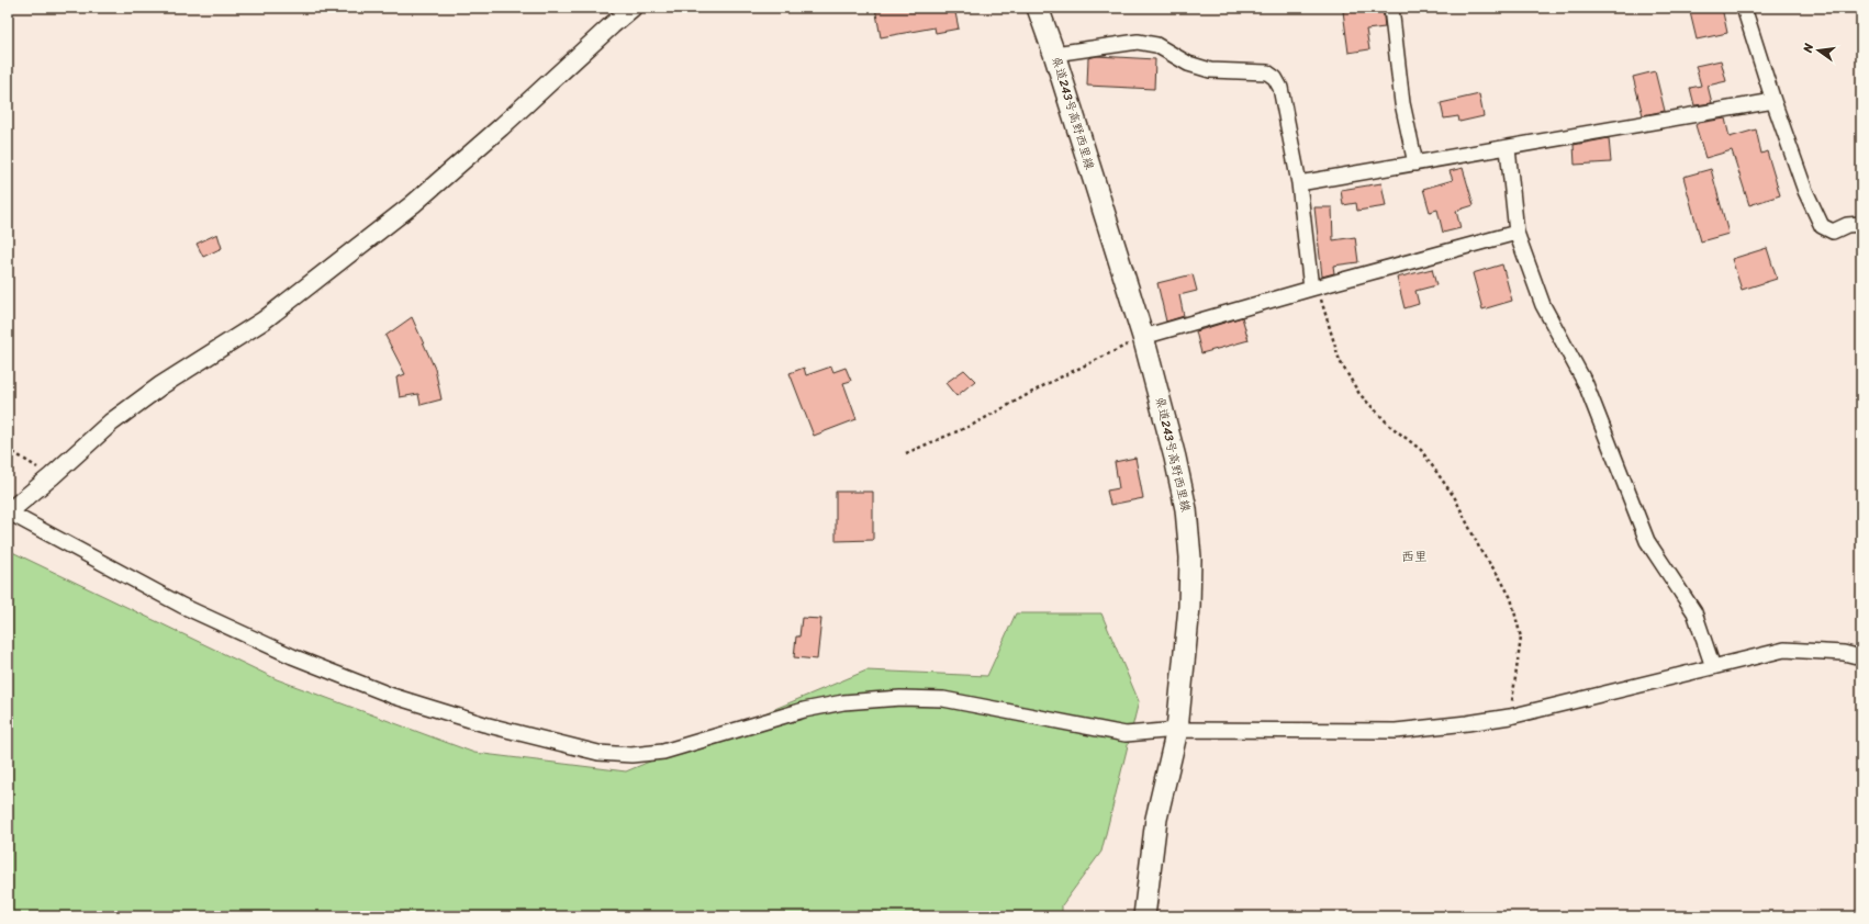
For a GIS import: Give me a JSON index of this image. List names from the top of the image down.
{
  "streets": {
    "main road": ["県道243号高野西里線"]
  },
  "districts": ["西里"],
  "north": "left"
}
